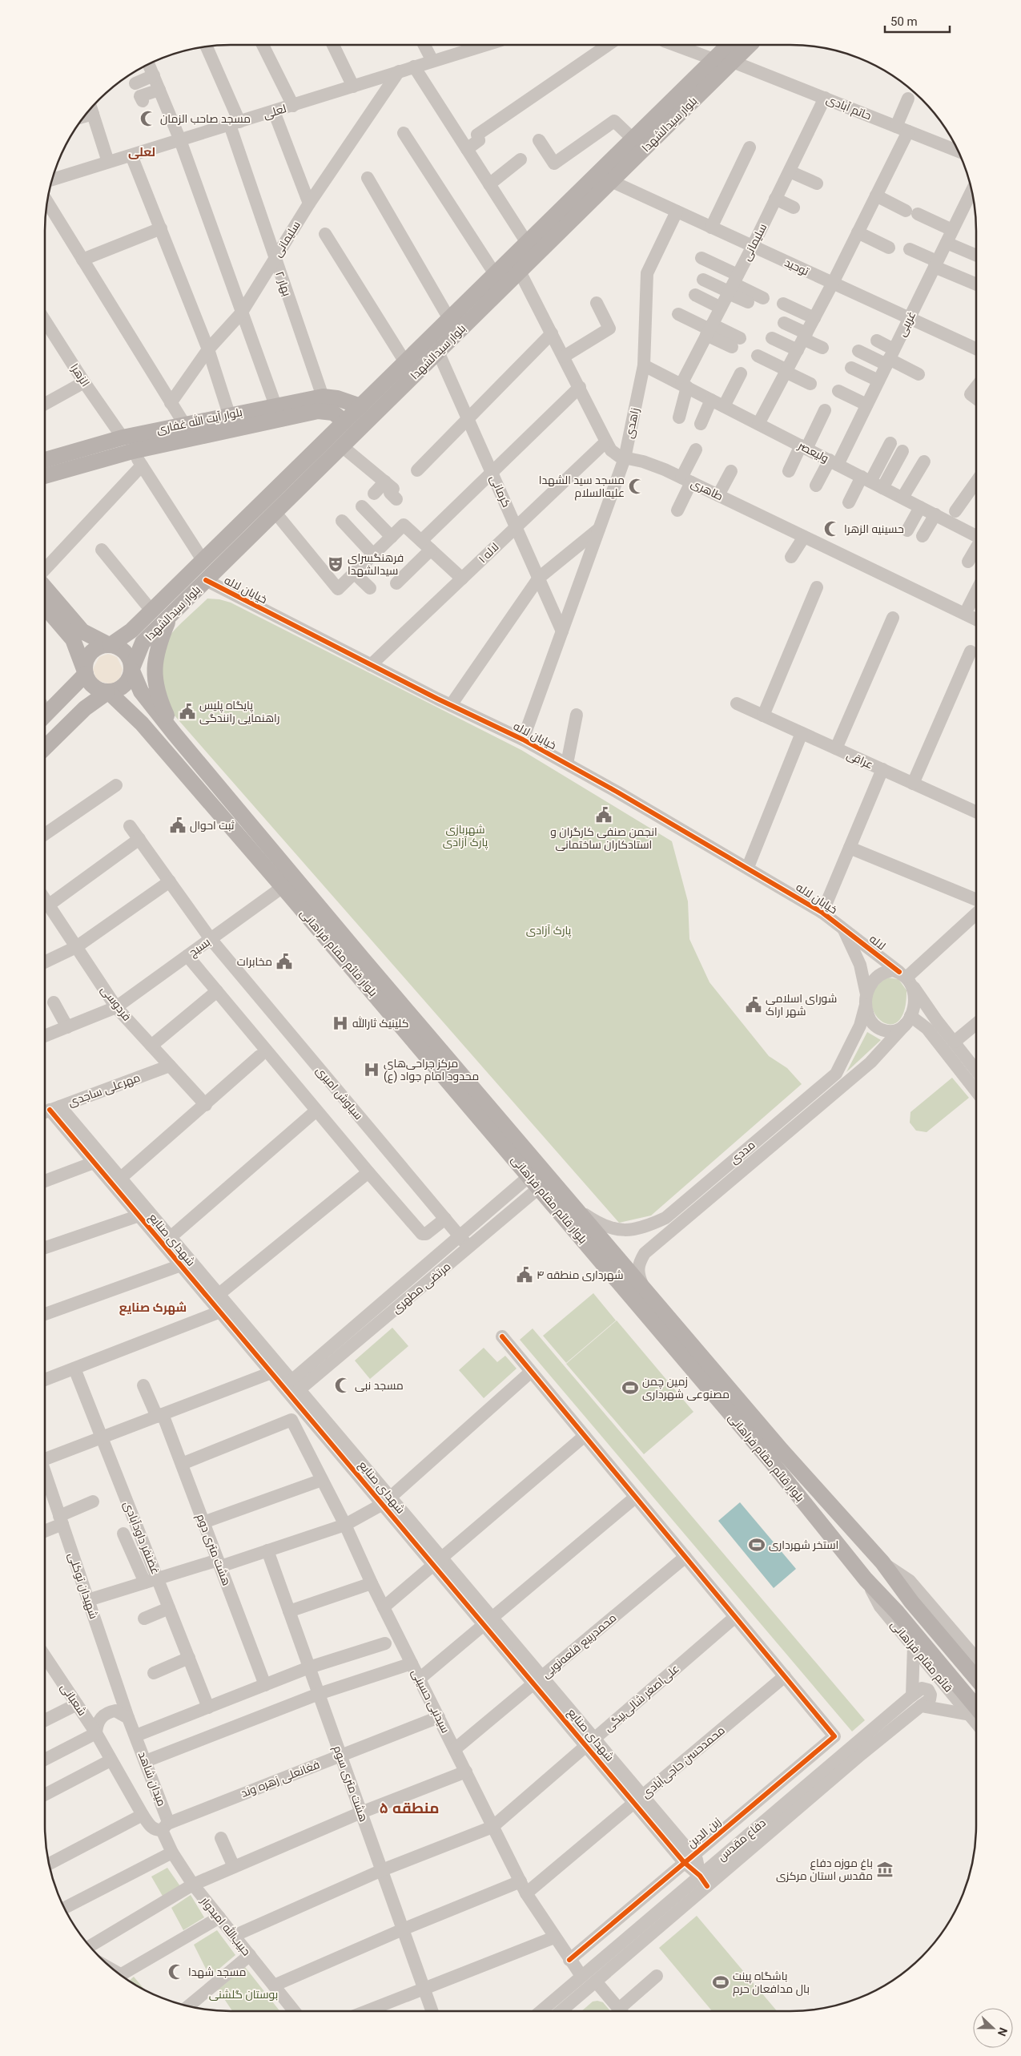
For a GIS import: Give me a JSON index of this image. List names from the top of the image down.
{
  "streets": {
    "main road": ["بلوار سیدالشهدا", "بلوار آیت الله غفاری", "بلوار قائم مقام فراهانی"],
    "street": [
      "حاتم آبادی",
      "لعلی",
      "سلیمانی",
      "توحید",
      "بهار ۲",
      "غریبی",
      "الزهرا",
      "زاهدی",
      "ولیعصر",
      "طاهری",
      "کرمانی",
      "لاله ۱",
      "خیابان لاله",
      "عراقی",
      "لاله",
      "بسیج",
      "فردوسی",
      "مهرعلی ساجدی",
      "سیاوش امیری",
      "مددی",
      "شهدای صنایع",
      "مرتضی مطهری",
      "غضنفر داودآبادی",
      "هشت متری دوم",
      "شهیدان توکلی",
      "محمدربیع قلعه‌نویی",
      "قائم مقام فراهانی",
      "علی‌اصغر شالی‌بیگی",
      "شعبانی",
      "سیدنبی حسینی",
      "محمدحسن حاجی‌آبادی",
      "میدان شاهد",
      "فغانعلی زهره وند",
      "هشت متری سوم",
      "زین الدین",
      "دفاع مقدس",
      "حبیب‌الله امیدوار"
    ]
  },
  "crossings": [
    ["حاتم آبادی", "بلوار سیدالشهدا"],
    ["حاتم آبادی", "سلیمانی"],
    ["لعلی", "سلیمانی"],
    ["لعلی", "بهار ۲"],
    ["بلوار سیدالشهدا", "توحید"],
    ["بلوار سیدالشهدا", "بلوار آیت الله غفاری"],
    ["بلوار سیدالشهدا", "طاهری"],
    ["بلوار سیدالشهدا", "کرمانی"],
    ["بلوار سیدالشهدا", "خیابان لاله"],
    ["بلوار سیدالشهدا", "بلوار قائم مقام فراهانی"],
    ["سلیمانی", "توحید"],
    ["سلیمانی", "بهار ۲"],
    ["سلیمانی", "ولیعصر"],
    ["توحید", "غریبی"],
    ["توحید", "زاهدی"],
    ["بهار ۲", "بلوار آیت الله غفاری"],
    ["غریبی", "ولیعصر"],
    ["الزهرا", "بلوار آیت الله غفاری"],
    ["زاهدی", "ولیعصر"],
    ["زاهدی", "طاهری"],
    ["زاهدی", "کرمانی"],
    ["زاهدی", "خیابان لاله"],
    ["طاهری", "لاله ۱"],
    ["کرمانی", "لاله ۱"],
    ["لاله ۱", "خیابان لاله"],
    ["خیابان لاله", "لاله"],
    ["لاله", "مددی"],
    ["بسیج", "بلوار قائم مقام فراهانی"],
    ["بسیج", "فردوسی"],
    ["بسیج", "سیاوش امیری"],
    ["بلوار قائم مقام فراهانی", "مددی"],
    ["بلوار قائم مقام فراهانی", "مرتضی مطهری"],
    ["بلوار قائم مقام فراهانی", "قائم مقام فراهانی"],
    ["فردوسی", "مهرعلی ساجدی"],
    ["مهرعلی ساجدی", "شهدای صنایع"],
    ["سیاوش امیری", "مرتضی مطهری"],
    ["شهدای صنایع", "مرتضی مطهری"],
    ["شهدای صنایع", "محمدربیع قلعه‌نویی"],
    ["شهدای صنایع", "علی‌اصغر شالی‌بیگی"],
    ["شهدای صنایع", "محمدحسن حاجی‌آبادی"],
    ["شهدای صنایع", "زین الدین"],
    ["شهدای صنایع", "دفاع مقدس"],
    ["هشت متری دوم", "سیدنبی حسینی"],
    ["شهیدان توکلی", "میدان شاهد"],
    ["محمدربیع قلعه‌نویی", "سیدنبی حسینی"],
    ["علی‌اصغر شالی‌بیگی", "سیدنبی حسینی"],
    ["علی‌اصغر شالی‌بیگی", "هشت متری سوم"],
    ["علی‌اصغر شالی‌بیگی", "حبیب‌الله امیدوار"],
    ["شعبانی", "میدان شاهد"],
    ["سیدنبی حسینی", "محمدحسن حاجی‌آبادی"],
    ["سیدنبی حسینی", "فغانعلی زهره وند"],
    ["سیدنبی حسینی", "زین الدین"],
    ["سیدنبی حسینی", "دفاع مقدس"],
    ["محمدحسن حاجی‌آبادی", "هشت متری سوم"],
    ["محمدحسن حاجی‌آبادی", "زین الدین"],
    ["محمدحسن حاجی‌آبادی", "حبیب‌الله امیدوار"],
    ["میدان شاهد", "فغانعلی زهره وند"],
    ["میدان شاهد", "حبیب‌الله امیدوار"],
    ["فغانعلی زهره وند", "هشت متری سوم"],
    ["فغانعلی زهره وند", "حبیب‌الله امیدوار"]
  ],
  "districts": ["لعلی", "شهرک صنایع", "منطقه ۵"],
  "parks": ["شهربازی پارک آزادی", "پارک آزادی", "بوستان گلشنی"],
  "places": {
    "mosque": [
      "مسجد صاحب الزمان",
      "مسجد سید الشهدا علیه‌السلام",
      "حسینیه الزهرا",
      "مسجد نبی",
      "مسجد شهدا"
    ],
    "theatre": ["فرهنگسرای سیدالشهدا"],
    "public building": [
      "پایگاه پلیس راهنمایی رانندگی",
      "انجمن صنفی کارگران و استادکاران ساختمانی",
      "ثبت احوال",
      "مخابرات",
      "شورای اسلامی شهر اراک",
      "شهرداری منطقه ۴"
    ],
    "hospital": ["کلینیک ثارالله", "مرکز جراحی‌های محدود امام جواد (ع)"],
    "sports": ["زمین چمن مصنوعی شهرداری", "استخر شهرداری", "باشگاه پینت بال مدافعان حرم"],
    "museum": ["باغ موزه دفاع مقدس استان مرکزی"]
  },
  "scale_bar": "50 m",
  "north": "right"
}
